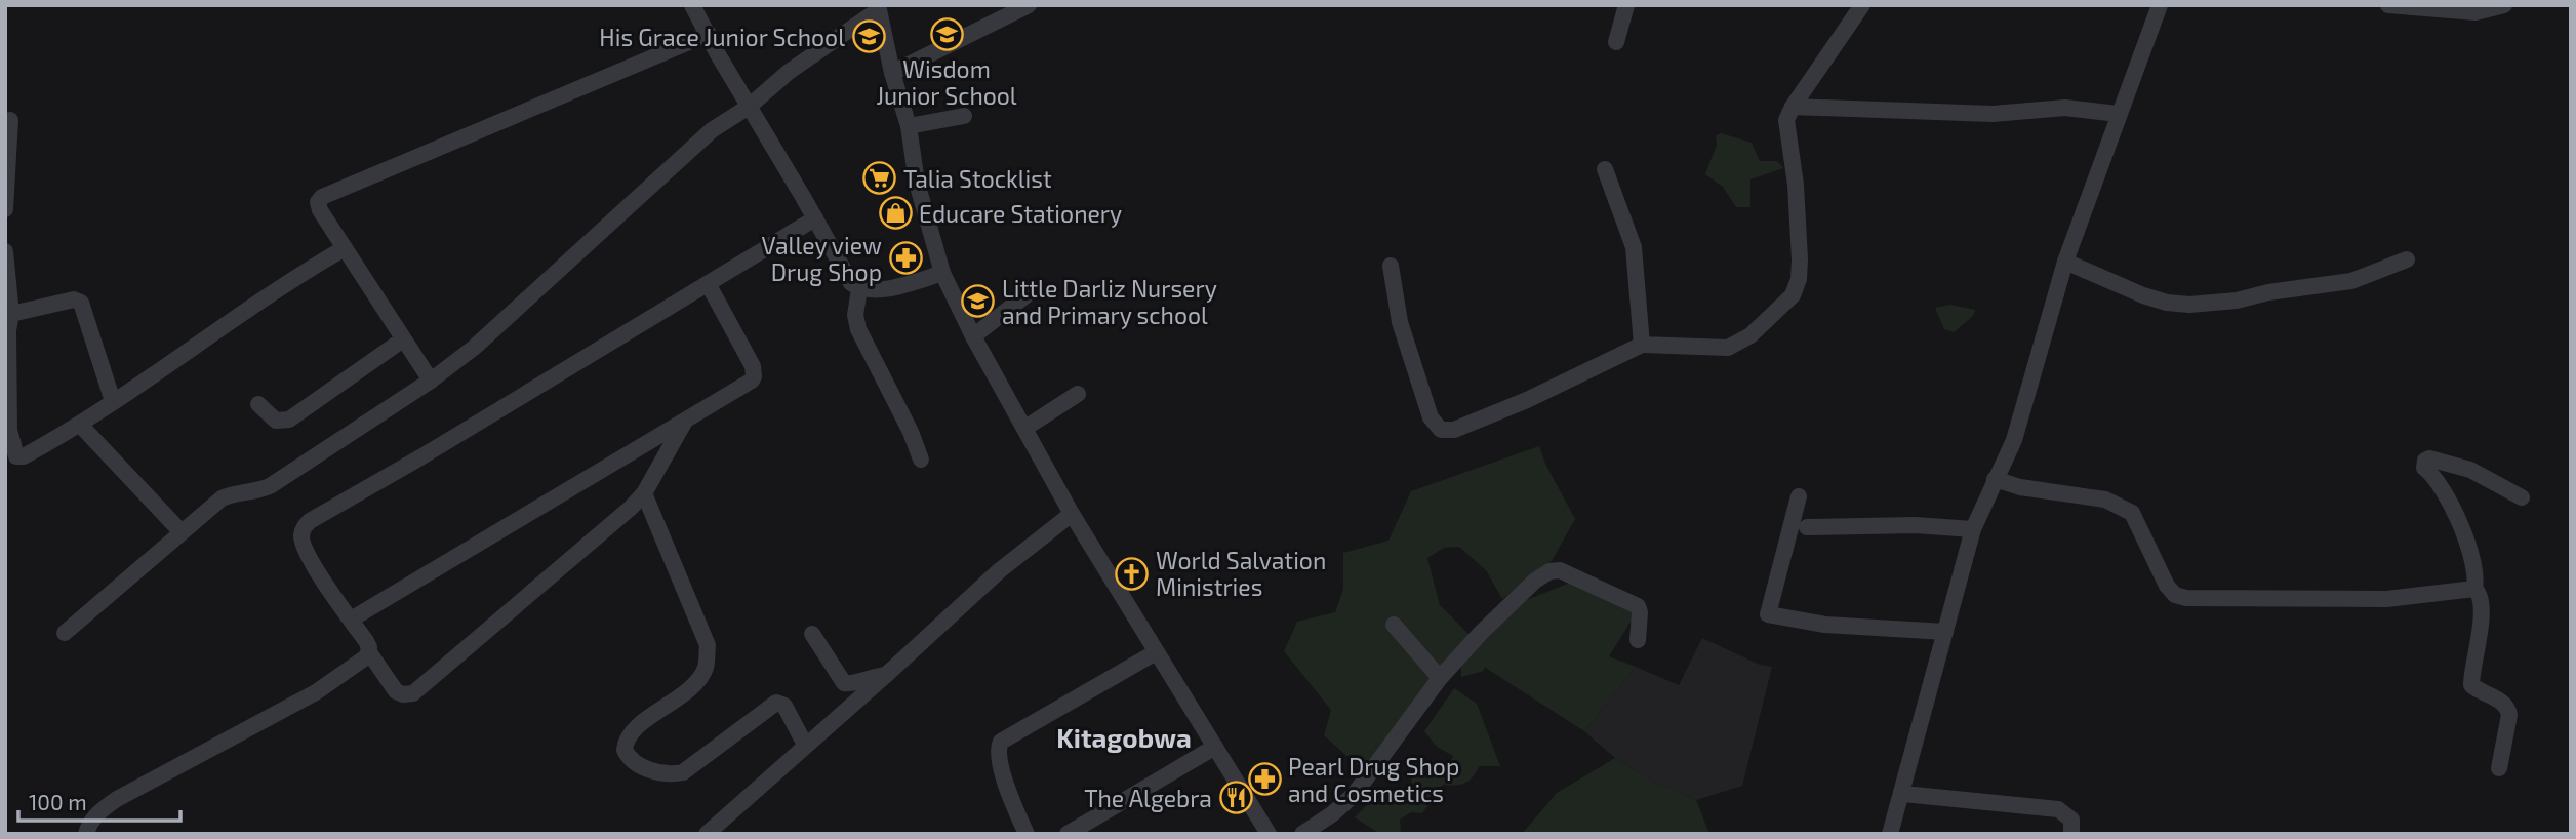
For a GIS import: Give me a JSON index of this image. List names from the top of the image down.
{
  "districts": ["Kitagobwa"],
  "places": {
    "school or university": ["Wisdom Junior School", "His Grace Junior School", "Little Darliz Nursery and Primary school"],
    "supermarket": ["Talia Stocklist"],
    "shop": ["Educare Stationery"],
    "pharmacy": ["Valley view Drug Shop", "Pearl Drug Shop and Cosmetics"],
    "church": ["World Salvation Ministries"],
    "restaurant": ["The Algebra"]
  },
  "scale_bar": "100 m"
}
